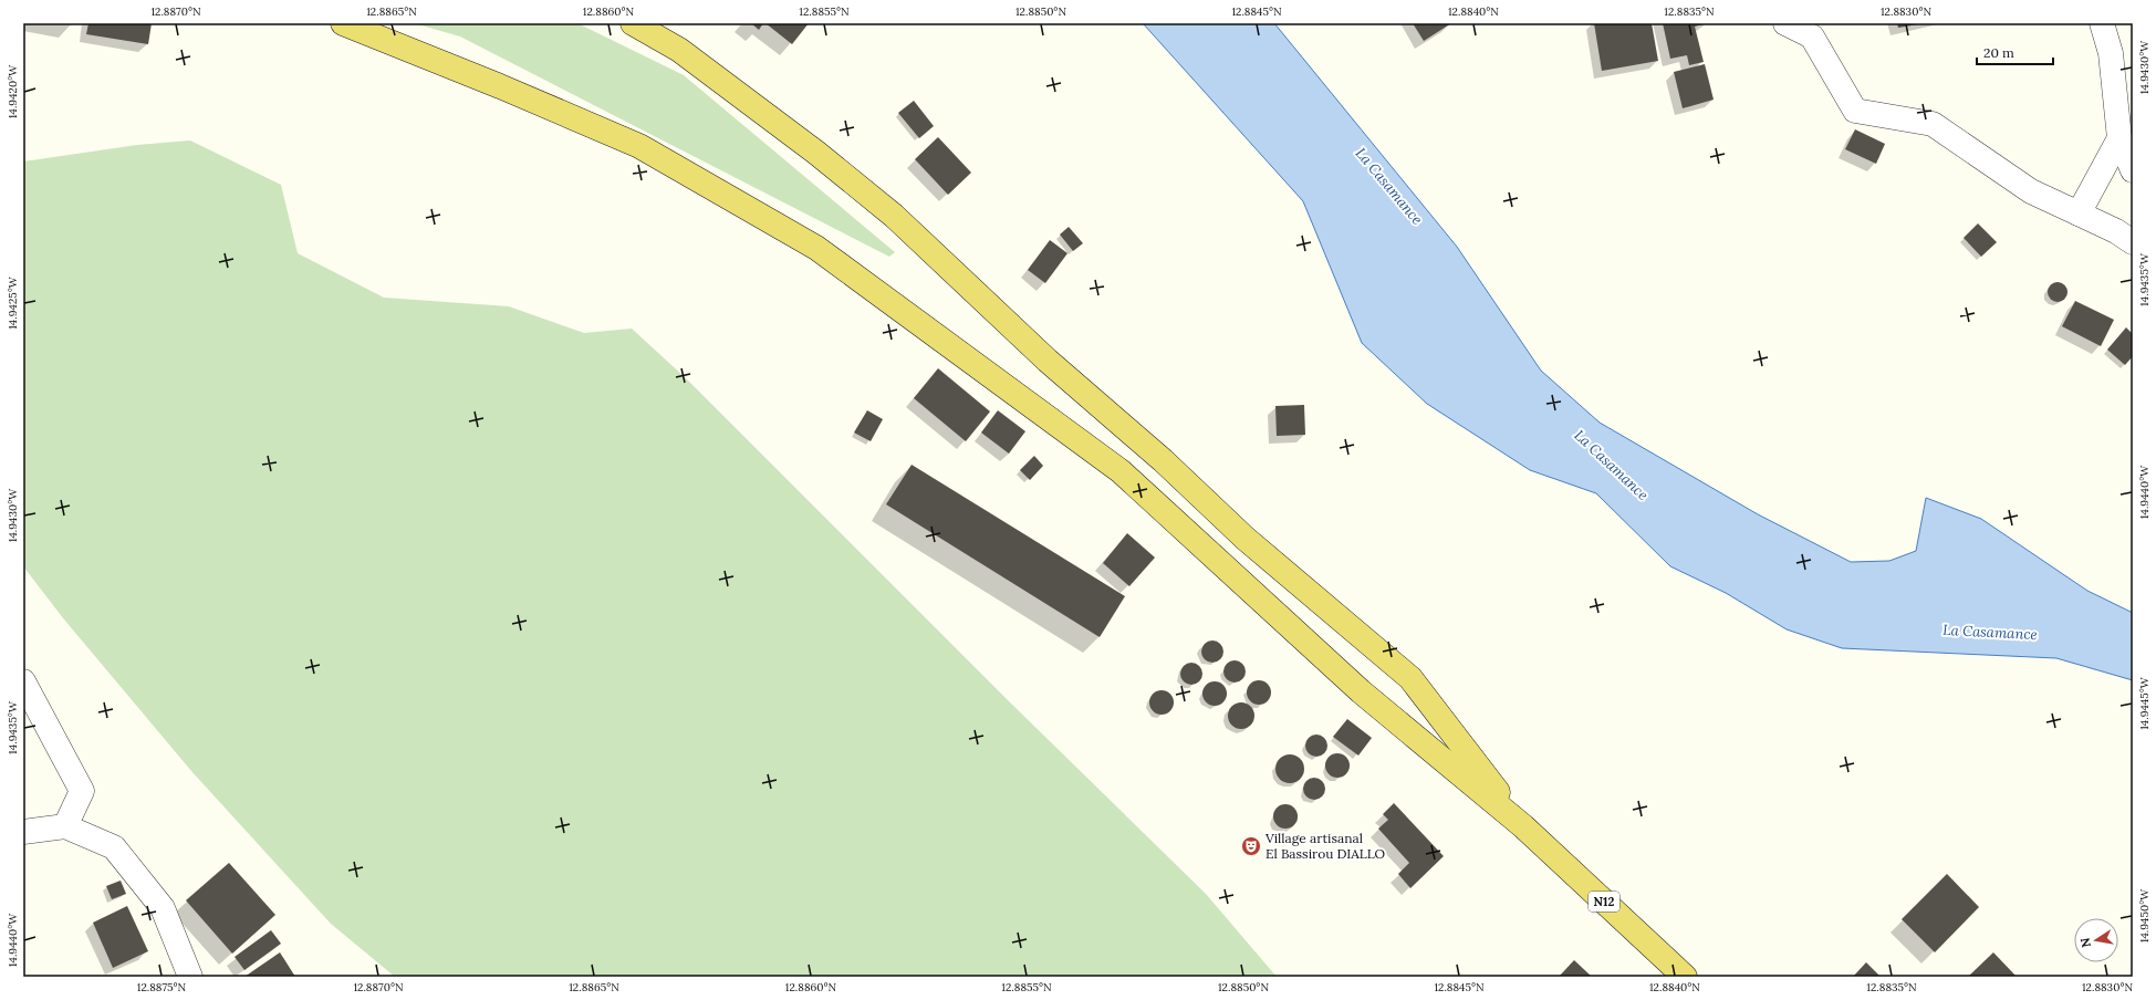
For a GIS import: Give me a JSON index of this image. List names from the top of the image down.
{
  "streets": {
    "main road": ["N12"]
  },
  "water": ["La Casamance"],
  "places": {
    "theatre": ["Village artisanal El Bassirou DIALLO"]
  },
  "scale_bar": "20 m",
  "north": "left",
  "coordinates": [
    "12.8870°N",
    "12.8865°N",
    "12.8860°N",
    "12.8855°N",
    "12.8850°N",
    "12.8845°N",
    "12.8840°N",
    "12.8835°N",
    "12.8830°N",
    "14.9430°W",
    "14.9420°W",
    "14.9435°W",
    "14.9425°W",
    "14.9440°W",
    "14.9445°W",
    "14.9450°W",
    "12.8875°N"
  ]
}
